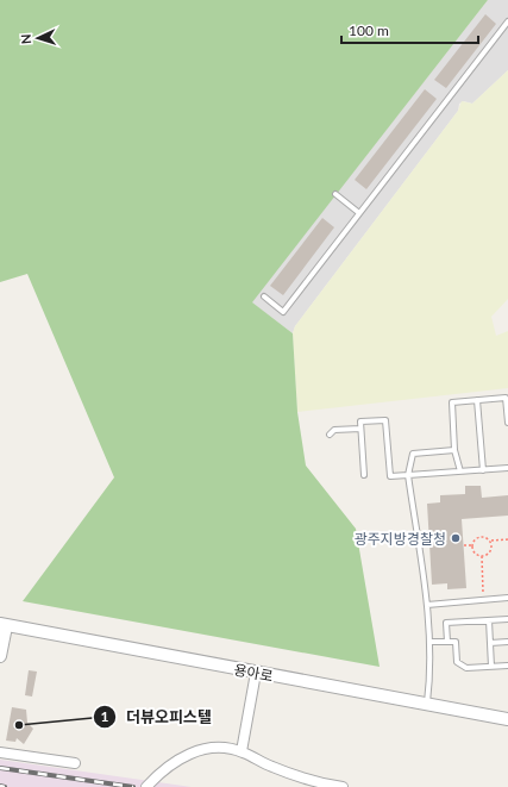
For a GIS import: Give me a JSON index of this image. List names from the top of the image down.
{
  "streets": {
    "street": ["용아로"]
  },
  "places": ["광주지방경찰청", "더뷰오피스텔"],
  "scale_bar": "100 m",
  "north": "left"
}
